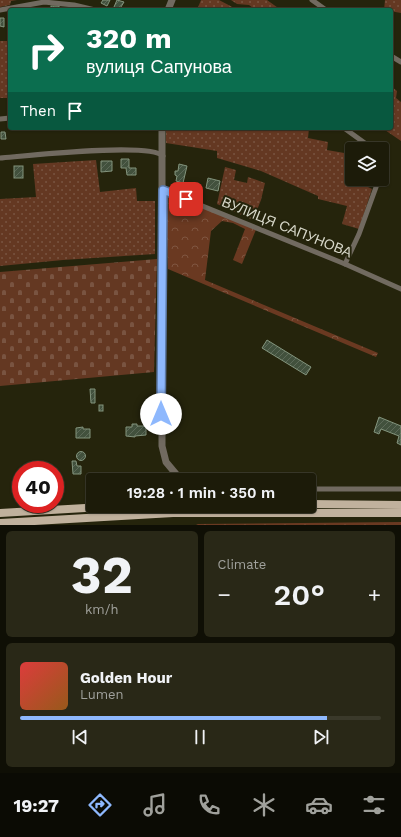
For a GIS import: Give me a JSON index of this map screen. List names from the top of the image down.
{
  "streets": {
    "street": ["ВУЛИЦЯ САПУНОВА"]
  },
  "page": {
    "turn": ["320 m", "вулиця Сапунова"],
    "then": "Then",
    "limit": "40",
    "trip": "19:28 · 1 min · 350 m",
    "tile": [
      ["32", "km/h"],
      "Climate"
    ],
    "heat": ["−", "20°", "+"],
    "song": ["Golden Hour", "Lumen"],
    "tabs": "19:27"
  }
}
